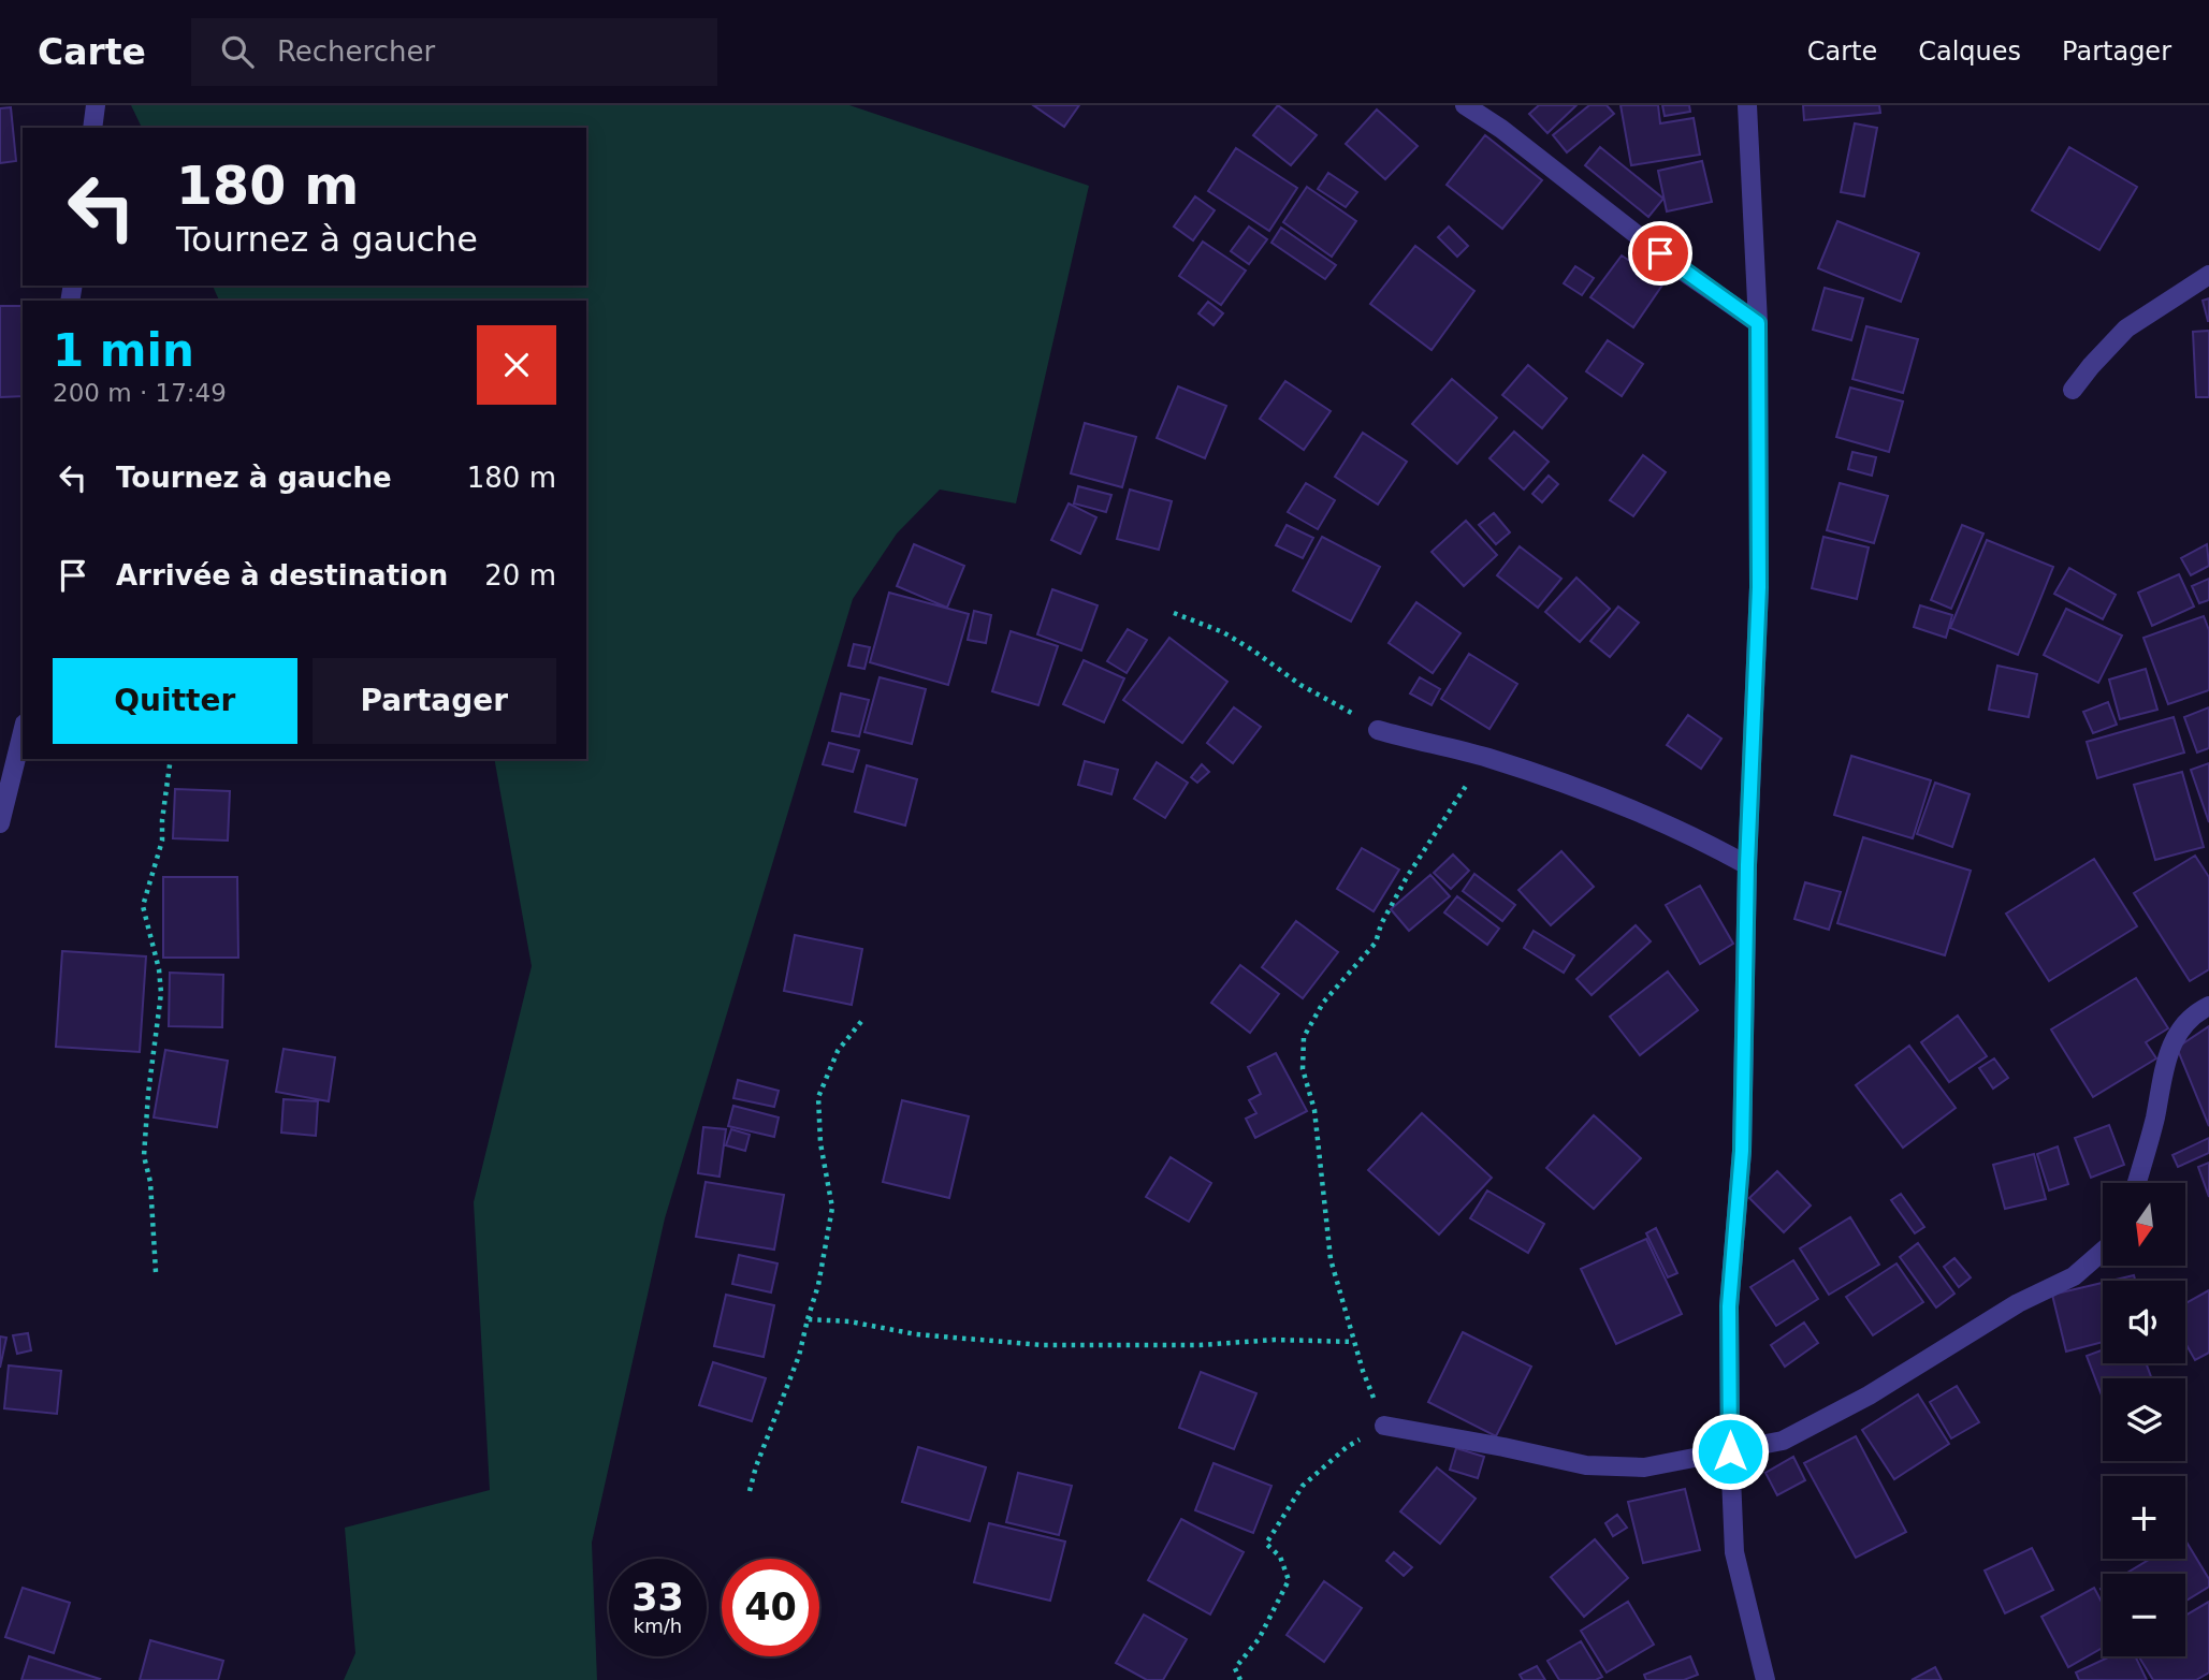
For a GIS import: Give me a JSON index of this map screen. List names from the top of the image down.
{
  "north": "bottom",
  "page": {
    "header": "Carte",
    "search": "Rechercher",
    "nav": ["Carte", "Calques", "Partager"],
    "turn": ["180 m", "Tournez à gauche"],
    "heading": ["1 min", "200 m · 17:49"],
    "list": [
      {
        "name": "Tournez à gauche",
        "value": "180 m"
      },
      {
        "name": "Arrivée à destination",
        "value": "20 m"
      }
    ],
    "buttons": ["Quitter", "Partager"],
    "map_buttons": ["+", "−"],
    "speed": "33 km/h",
    "limit": "40"
  }
}
